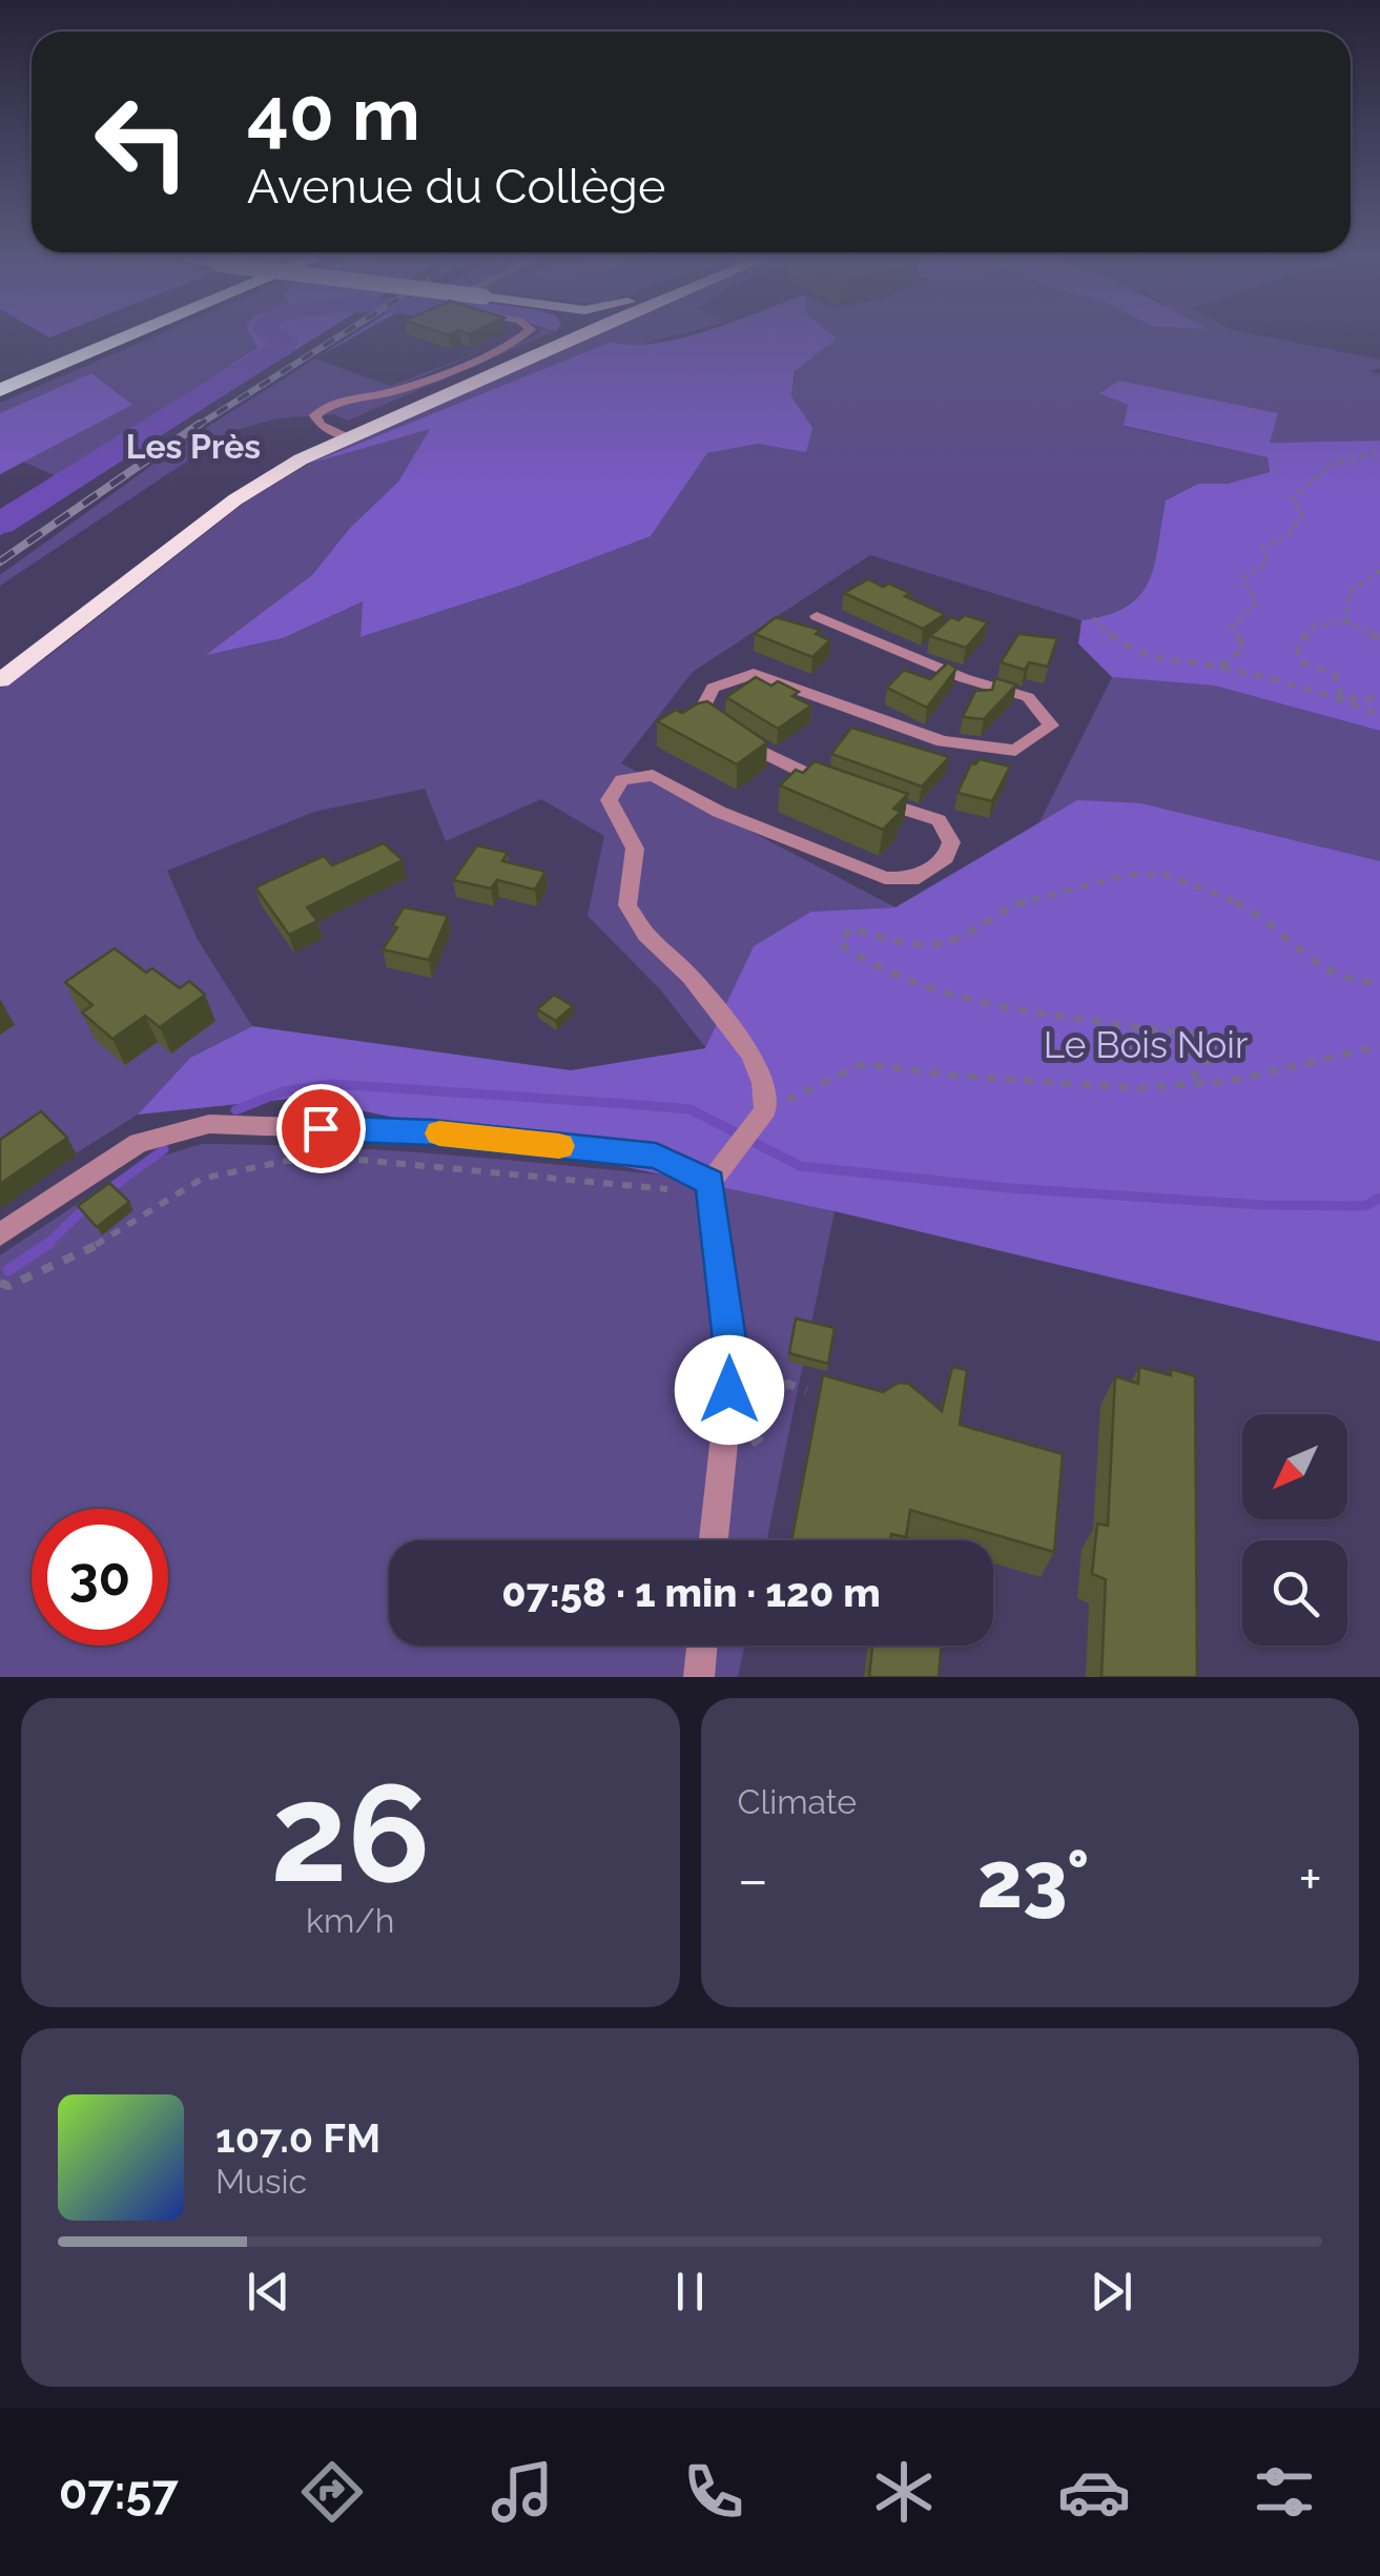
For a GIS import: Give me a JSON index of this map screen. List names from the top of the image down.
{
  "districts": ["Les Près"],
  "parks": ["Le Bois Noir"],
  "north": "bottom left",
  "page": {
    "turn": ["40 m", "Avenue du Collège"],
    "limit": "30",
    "trip": "07:58 · 1 min · 120 m",
    "tile": [
      ["26", "km/h"],
      "Climate"
    ],
    "heat": ["−", "23°", "+"],
    "song": ["107.0 FM", "Music"],
    "tabs": "07:57"
  }
}
